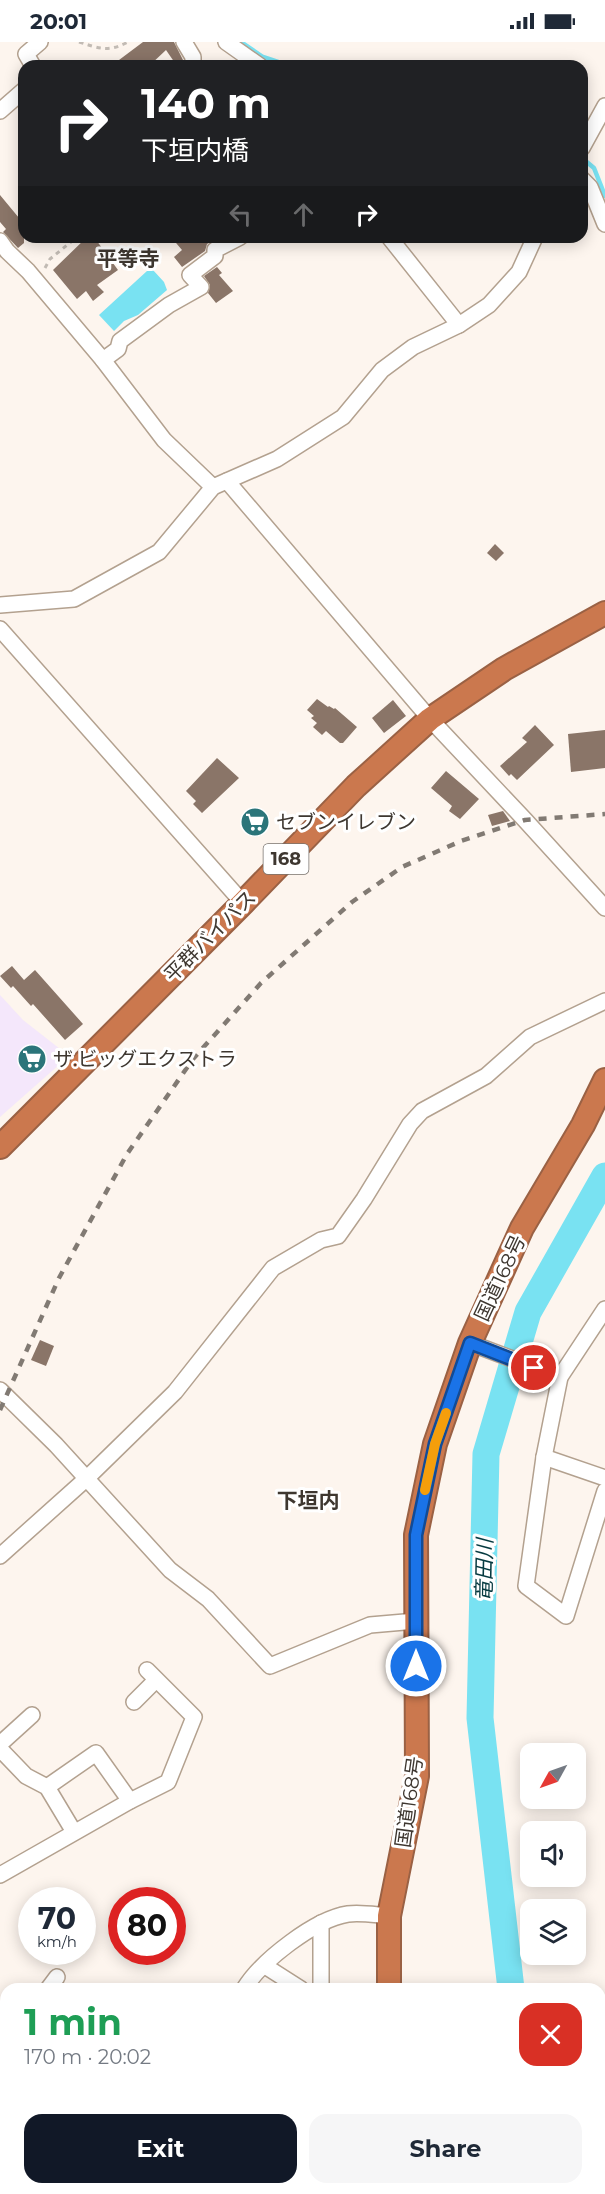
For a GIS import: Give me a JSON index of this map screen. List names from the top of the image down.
{
  "streets": {
    "highway": ["168", "平群バイパス", "国道168号"]
  },
  "districts": ["平等寺", "下垣内"],
  "water": ["竜田川"],
  "places": {
    "supermarket": ["セブンイレブン", "ザ.ビッグエクストラ"]
  },
  "north": "bottom left",
  "page": {
    "status": "20:01",
    "turn": ["140 m", "下垣内橋"],
    "speed": "70 km/h",
    "limit": "80",
    "heading": ["1 min", "170 m · 20:02"],
    "buttons": ["Exit", "Share"]
  }
}
